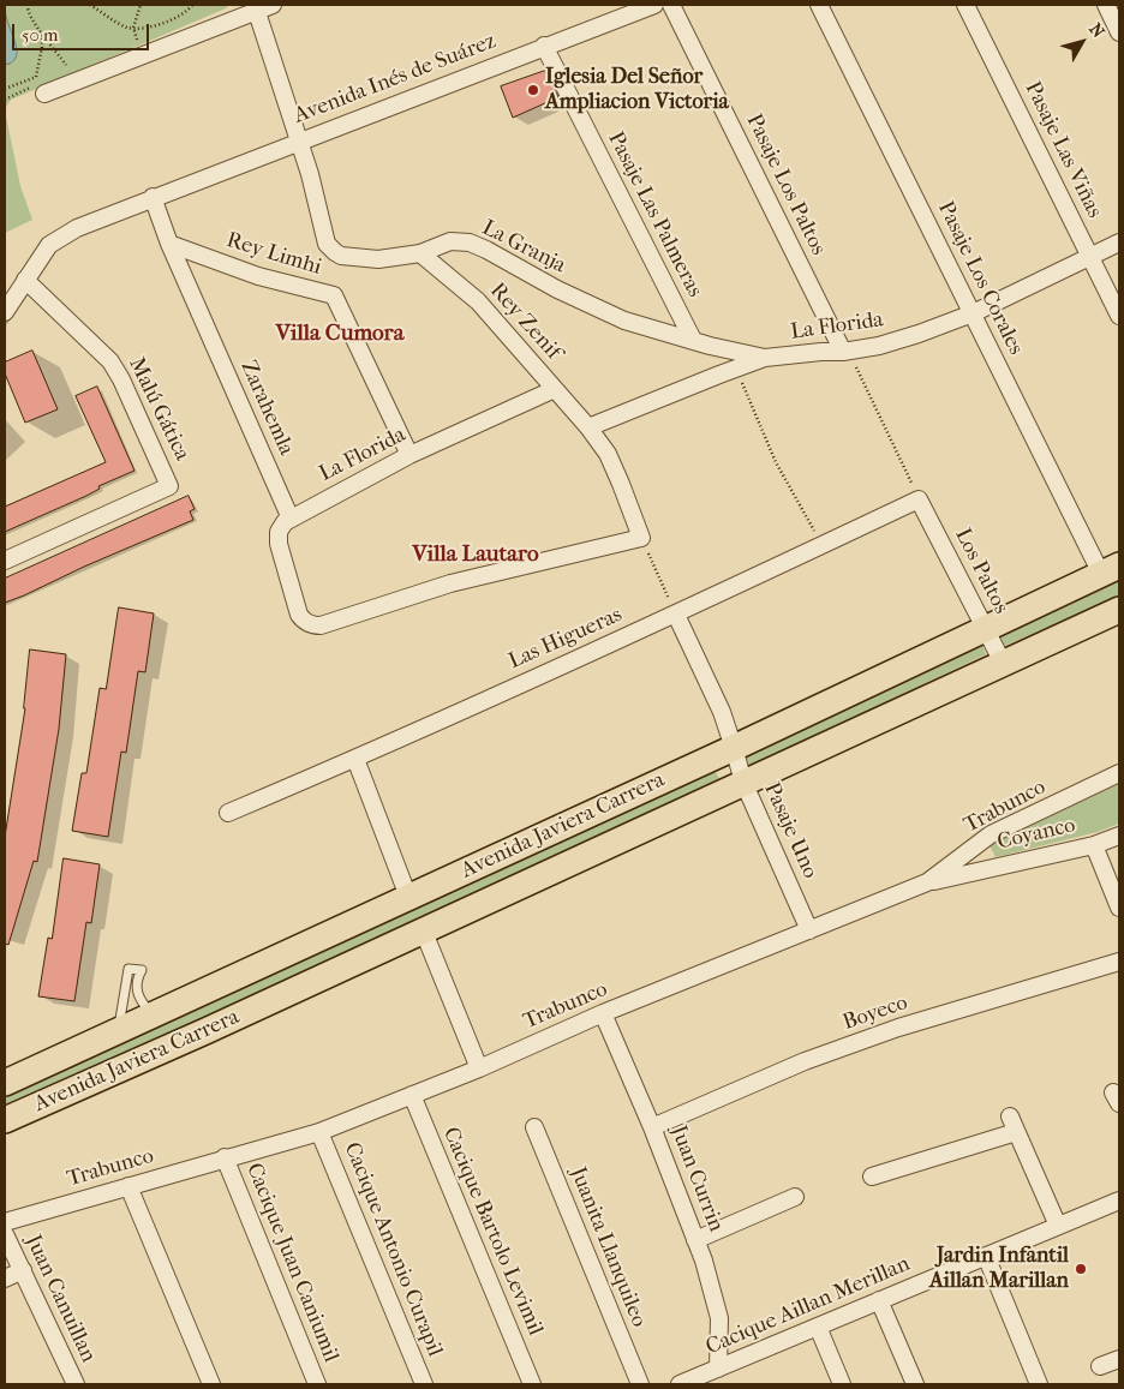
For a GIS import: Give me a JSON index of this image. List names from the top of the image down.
{
  "streets": {
    "main road": ["Avenida Javiera Carrera"],
    "street": [
      "Avenida Inés de Suárez",
      "Pasaje Las Viñas",
      "Pasaje Los Paltos",
      "Pasaje Las Palmeras",
      "La Granja",
      "Rey Limhi",
      "Pasaje Los Corales",
      "Rey Zenif",
      "La Florida",
      "Zarahemla",
      "Malú Gática",
      "Los Paltos",
      "Las Higueras",
      "Trabunco",
      "Pasaje Uno",
      "Coyanco",
      "Boyeco",
      "Juan Currin",
      "Cacique Bartolo Levimil",
      "Juanita Llanquileo",
      "Cacique Antonio Curapil",
      "Cacique Juan Caniumil",
      "Juan Canuillan",
      "Cacique Aillan Merillan"
    ]
  },
  "crossings": [
    ["Avenida Inés de Suárez", "Pasaje Las Palmeras"],
    ["Avenida Inés de Suárez", "La Granja"],
    ["Avenida Inés de Suárez", "Zarahemla"],
    ["Avenida Inés de Suárez", "Malú Gática"],
    ["Pasaje Las Viñas", "La Florida"],
    ["Pasaje Los Paltos", "La Florida"],
    ["Pasaje Las Palmeras", "La Granja"],
    ["La Granja", "Rey Zenif"],
    ["La Granja", "La Florida"],
    ["Rey Limhi", "La Florida"],
    ["Rey Limhi", "Zarahemla"],
    ["Pasaje Los Corales", "La Florida"],
    ["Pasaje Los Corales", "Avenida Javiera Carrera"],
    ["Rey Zenif", "La Florida"],
    ["La Florida", "Zarahemla"],
    ["Los Paltos", "Las Higueras"],
    ["Los Paltos", "Avenida Javiera Carrera"],
    ["Las Higueras", "Pasaje Uno"],
    ["Trabunco", "Pasaje Uno"],
    ["Trabunco", "Coyanco"],
    ["Trabunco", "Juan Currin"],
    ["Trabunco", "Cacique Bartolo Levimil"],
    ["Trabunco", "Cacique Antonio Curapil"],
    ["Trabunco", "Cacique Juan Caniumil"],
    ["Avenida Javiera Carrera", "Pasaje Uno"],
    ["Boyeco", "Juan Currin"],
    ["Juan Currin", "Cacique Aillan Merillan"]
  ],
  "districts": ["Villa Cumora", "Villa Lautaro"],
  "places": ["Iglesia Del Señor Ampliacion Victoria", "Jardin Infantil Aillan Marillan"],
  "scale_bar": "50 m",
  "north": "top right"
}
